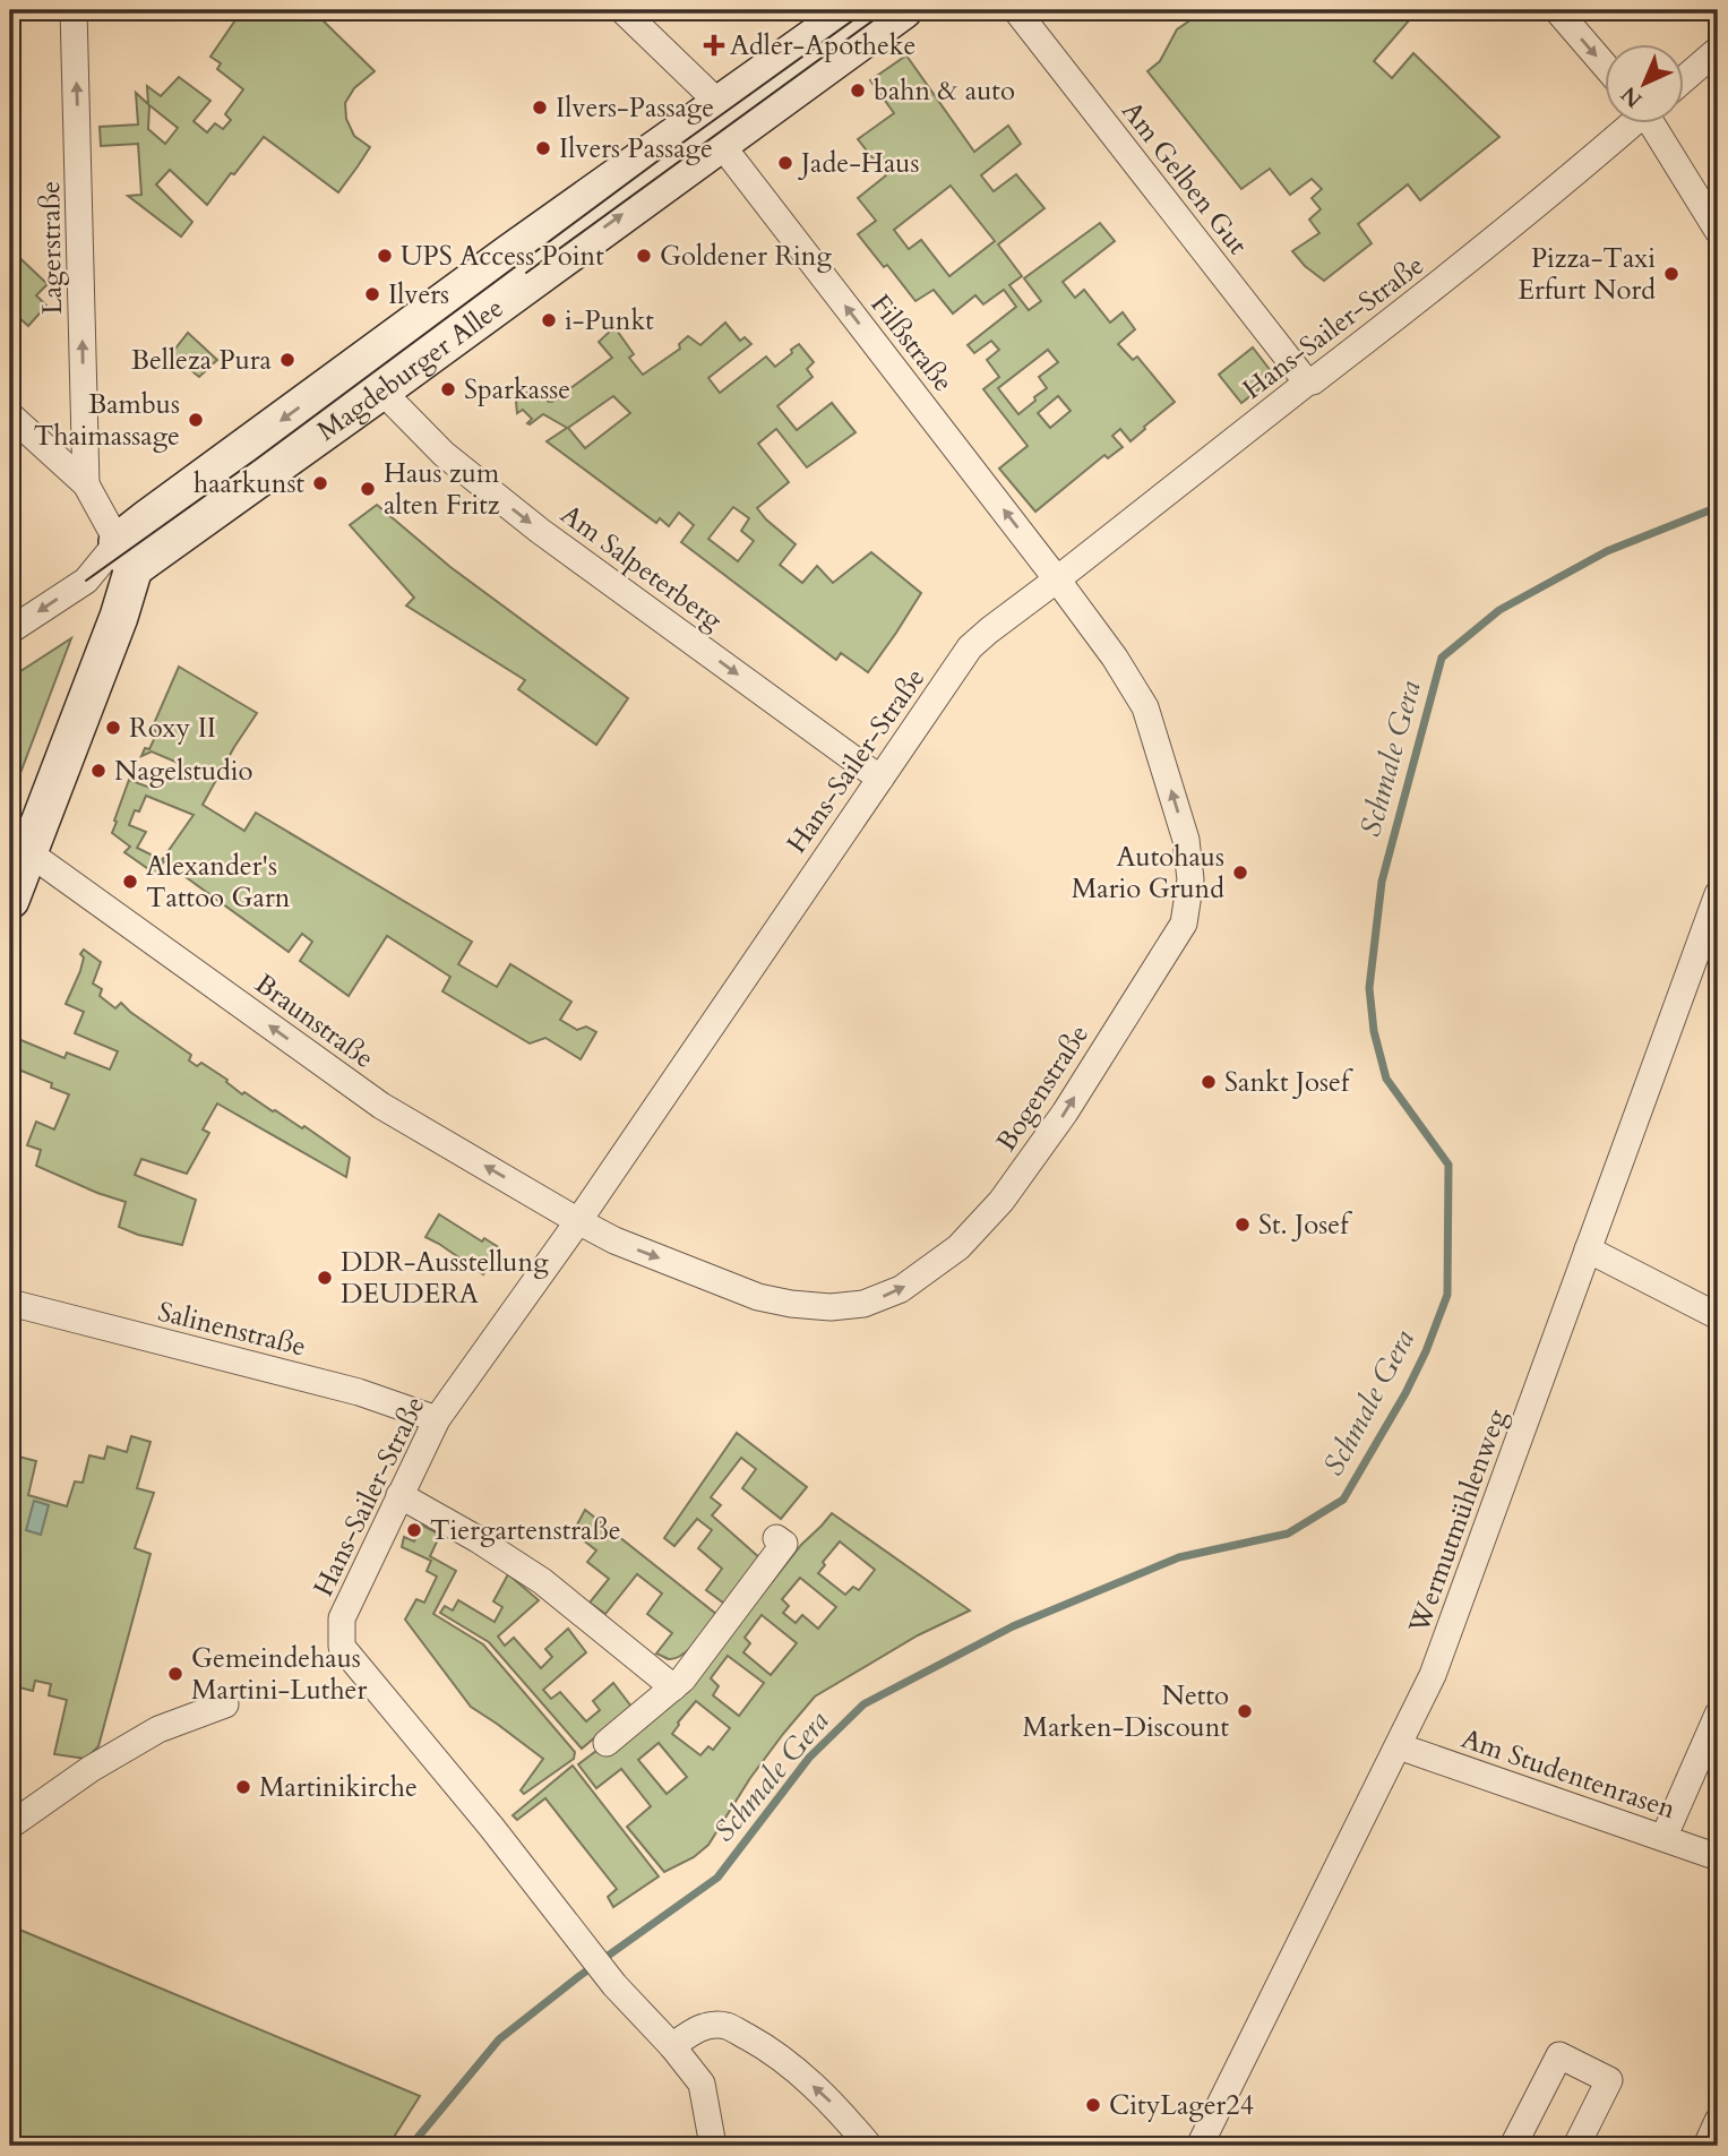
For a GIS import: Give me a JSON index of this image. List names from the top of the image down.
{
  "streets": {
    "main road": ["Magdeburger Allee"],
    "street": [
      "Am Gelben Gut",
      "Lagerstraße",
      "Hans-Sailer-Straße",
      "Filßstraße",
      "Am Salpeterberg",
      "Braunstraße",
      "Bogenstraße",
      "Salinenstraße",
      "Wermutmühlenweg",
      "Am Studentenrasen"
    ]
  },
  "crossings": [
    ["Am Gelben Gut", "Hans-Sailer-Straße"],
    ["Hans-Sailer-Straße", "Filßstraße"],
    ["Hans-Sailer-Straße", "Am Salpeterberg"],
    ["Hans-Sailer-Straße", "Braunstraße"],
    ["Hans-Sailer-Straße", "Bogenstraße"],
    ["Hans-Sailer-Straße", "Salinenstraße"],
    ["Filßstraße", "Magdeburger Allee"],
    ["Filßstraße", "Bogenstraße"],
    ["Magdeburger Allee", "Am Salpeterberg"],
    ["Braunstraße", "Bogenstraße"],
    ["Wermutmühlenweg", "Am Studentenrasen"]
  ],
  "one_way": [
    "Lagerstraße",
    "Filßstraße",
    "Am Salpeterberg",
    "Braunstraße"
  ],
  "water": ["Schmale Gera"],
  "places": {
    "health": ["Adler-Apotheke"],
    "other": [
      "bahn & auto",
      "Ilvers-Passage",
      "Ilvers Passage",
      "Jade-Haus",
      "UPS Access Point",
      "Goldener Ring",
      "Pizza-Taxi Erfurt Nord",
      "Ilvers",
      "i-Punkt",
      "Belleza Pura",
      "Sparkasse",
      "Bambus Thaimassage",
      "haarkunst",
      "Haus zum alten Fritz",
      "Roxy II",
      "Nagelstudio",
      "Autohaus Mario Grund",
      "Alexander's Tattoo Garn",
      "Sankt Josef",
      "St. Josef",
      "DDR-Ausstellung DEUDERA",
      "Tiergartenstraße",
      "Gemeindehaus Martini-Luther",
      "Netto Marken-Discount",
      "Martinikirche",
      "CityLager24"
    ]
  },
  "north": "bottom left"
}
